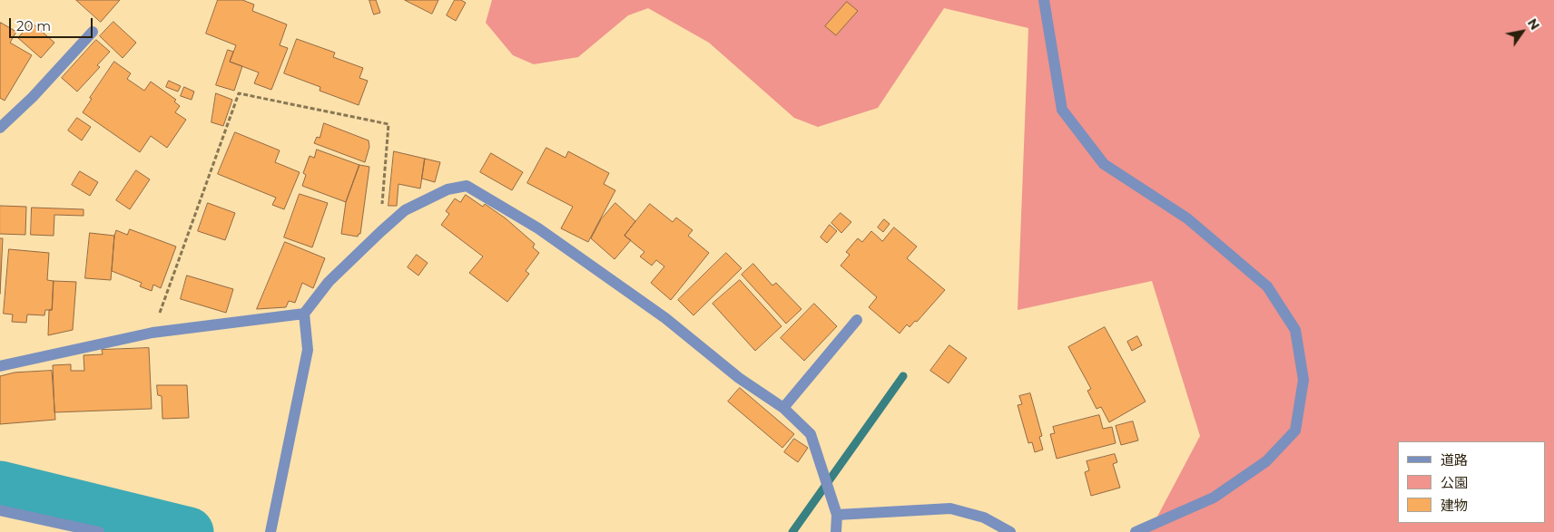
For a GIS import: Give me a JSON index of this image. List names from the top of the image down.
{
  "legend": ["道路", "公園", "建物"],
  "scale_bar": "20 m",
  "north": "top right"
}
